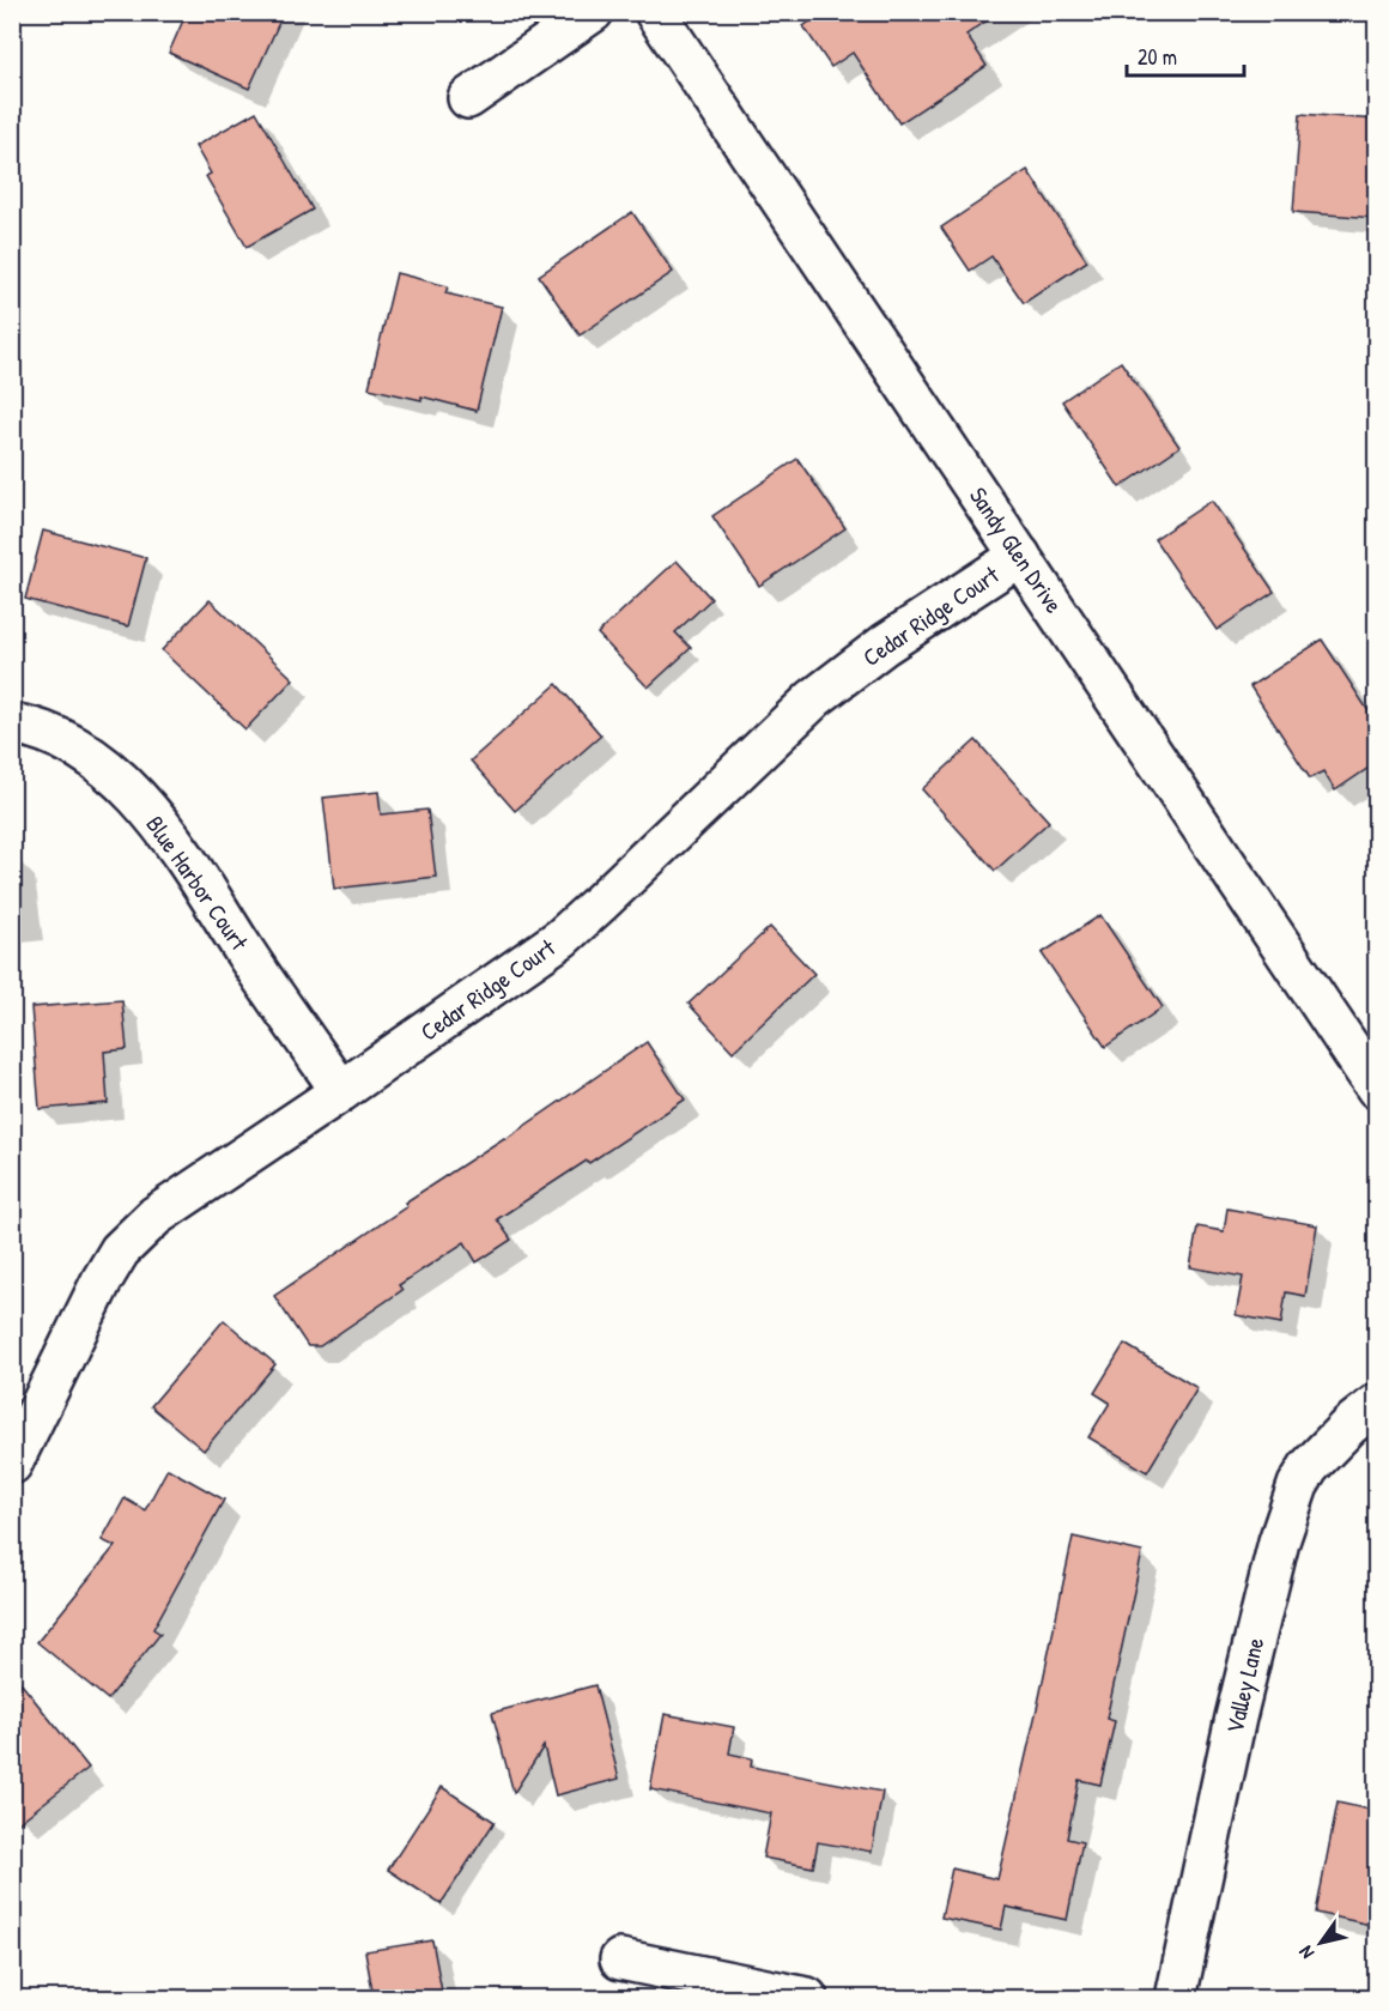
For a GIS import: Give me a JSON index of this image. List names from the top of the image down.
{
  "streets": {
    "street": [
      "Sandy Glen Drive",
      "Cedar Ridge Court",
      "Blue Harbor Court",
      "Valley Lane"
    ]
  },
  "crossings": [
    ["Sandy Glen Drive", "Cedar Ridge Court"],
    ["Cedar Ridge Court", "Blue Harbor Court"]
  ],
  "scale_bar": "20 m",
  "north": "bottom left"
}
